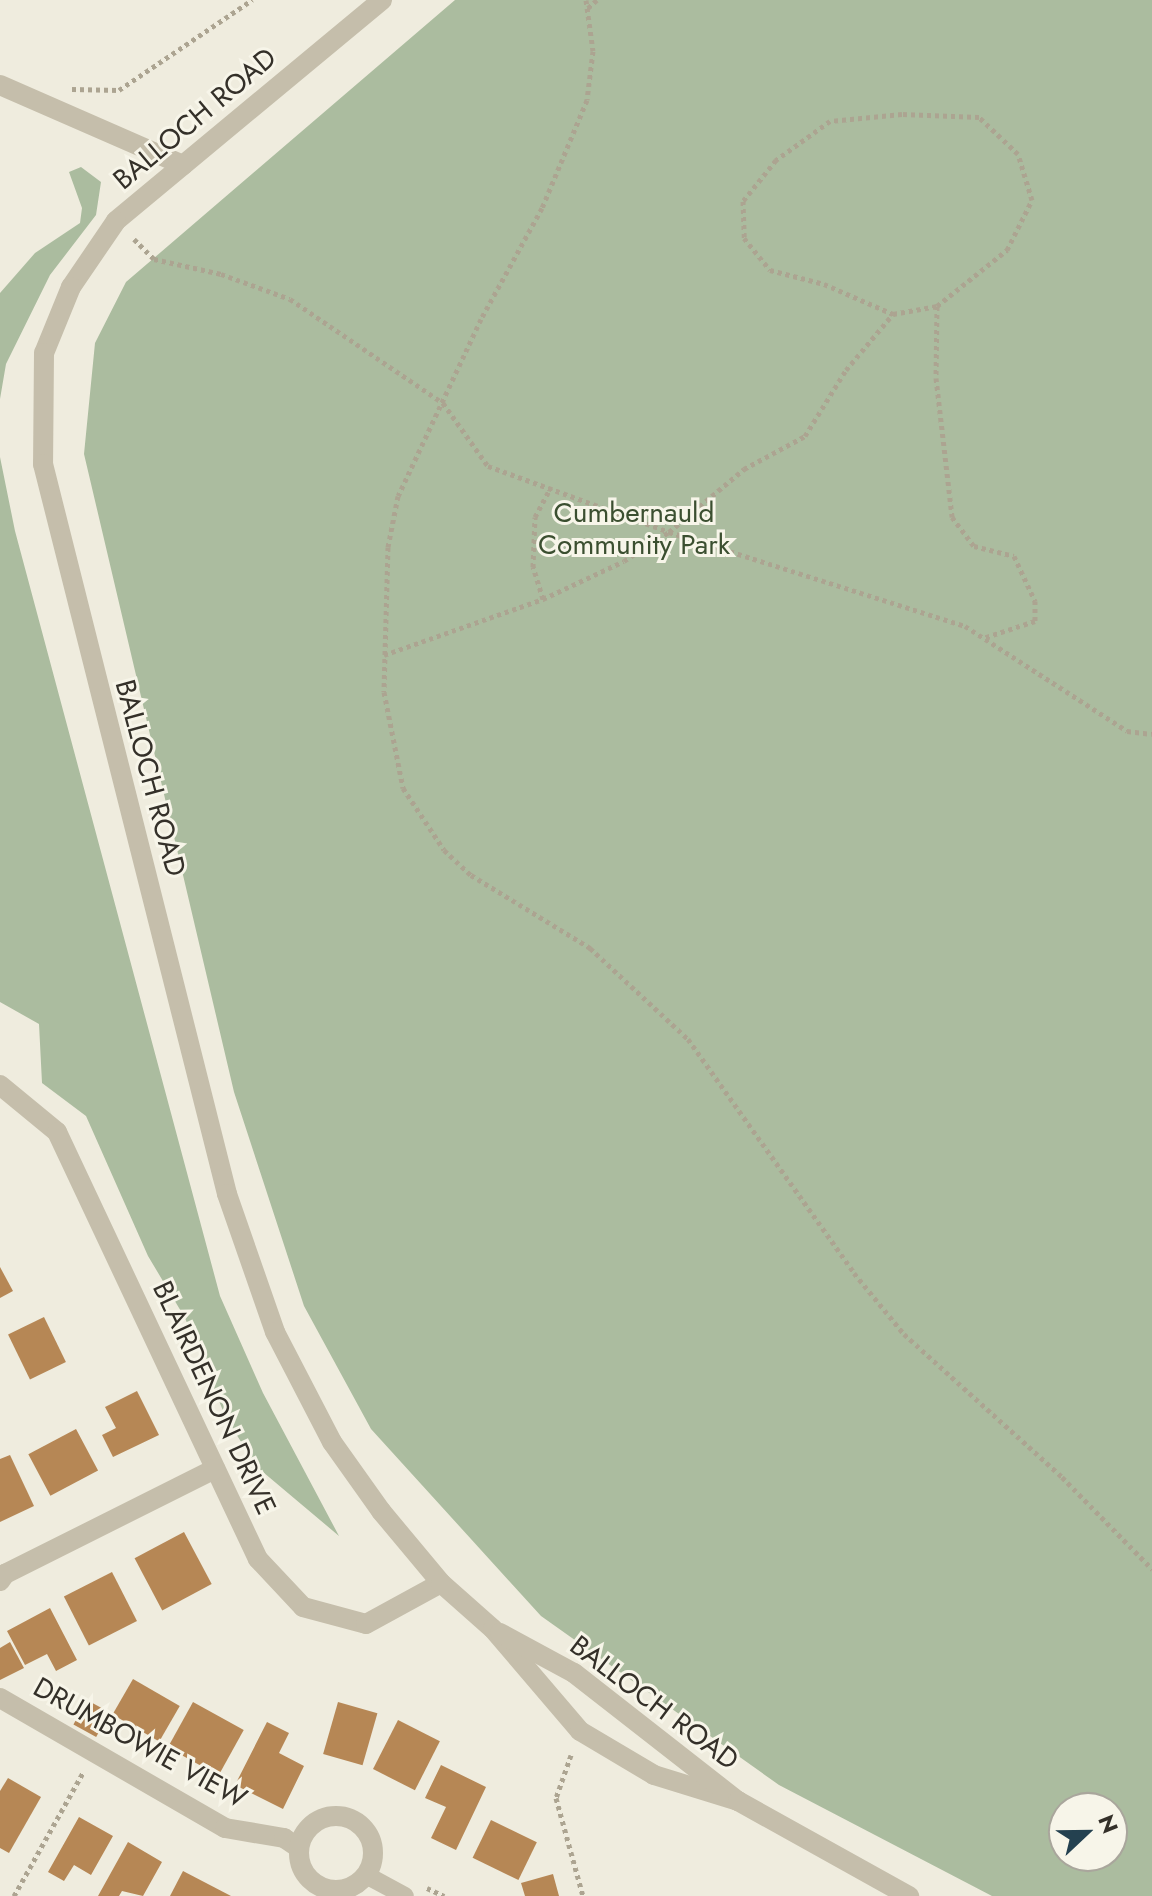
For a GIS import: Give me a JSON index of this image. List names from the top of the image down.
{
  "streets": {
    "street": ["BALLOCH ROAD", "BLAIRDENON DRIVE", "DRUMBOWIE VIEW"]
  },
  "crossings": [
    ["BALLOCH ROAD", "BLAIRDENON DRIVE"]
  ],
  "parks": ["Cumbernauld Community Park"],
  "north": "right"
}
